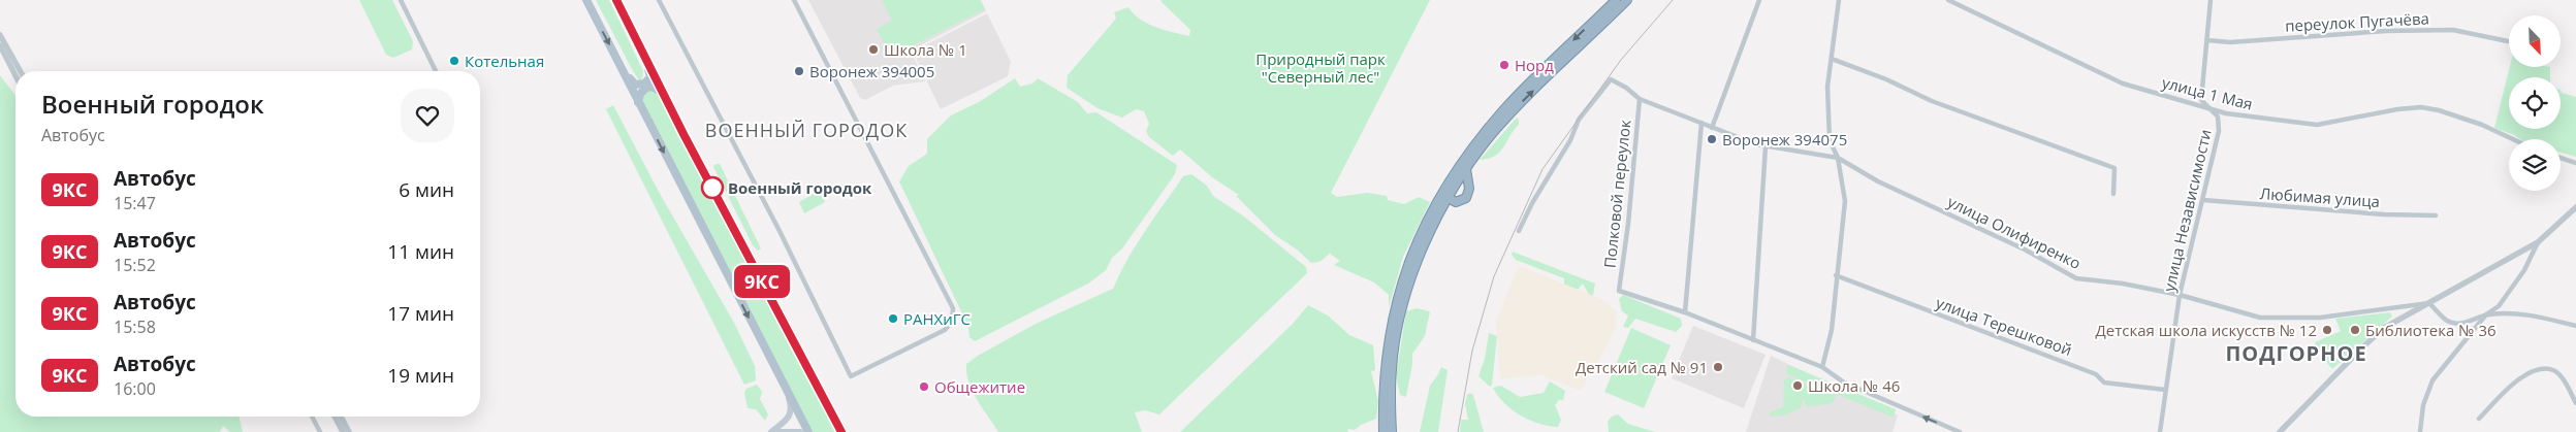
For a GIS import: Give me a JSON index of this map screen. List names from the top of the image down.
{
  "streets": {
    "street": [
      "переулок Пугачёва",
      "улица 1 Мая",
      "Полковой переулок",
      "Любимая улица",
      "улица Независимости",
      "улица Олифиренко",
      "улица Терешковой"
    ]
  },
  "crossings": [
    ["переулок Пугачёва", "улица Независимости"],
    ["улица 1 Мая", "улица Независимости"],
    ["Полковой переулок", "улица Олифиренко"],
    ["Любимая улица", "улица Независимости"],
    ["улица Независимости", "улица Олифиренко"],
    ["улица Независимости", "улица Терешковой"]
  ],
  "districts": ["ВОЕННЫЙ ГОРОДОК", "ПОДГОРНОЕ"],
  "parks": ["Природный парк \"Северный лес\""],
  "places": [
    "Школа № 1",
    "Котельная",
    "Норд",
    "Воронеж 394005",
    "Воронеж 394075",
    "Военный городок",
    "РАНХиГС",
    "Детская школа искусств № 12",
    "Библиотека № 36",
    "Детский сад № 91",
    "Школа № 46",
    "Общежитие"
  ],
  "lines": ["bus line 9КС"],
  "north": "bottom right",
  "page": {
    "on_map": "9КС",
    "heading": ["Военный городок", "Автобус"],
    "list": [
      {
        "mark": "9КС",
        "name": "Автобус",
        "note": "15:47",
        "value": "6 мин"
      },
      {
        "mark": "9КС",
        "name": "Автобус",
        "note": "15:52",
        "value": "11 мин"
      },
      {
        "mark": "9КС",
        "name": "Автобус",
        "note": "15:58",
        "value": "17 мин"
      },
      {
        "mark": "9КС",
        "name": "Автобус",
        "note": "16:00",
        "value": "19 мин"
      }
    ]
  }
}
